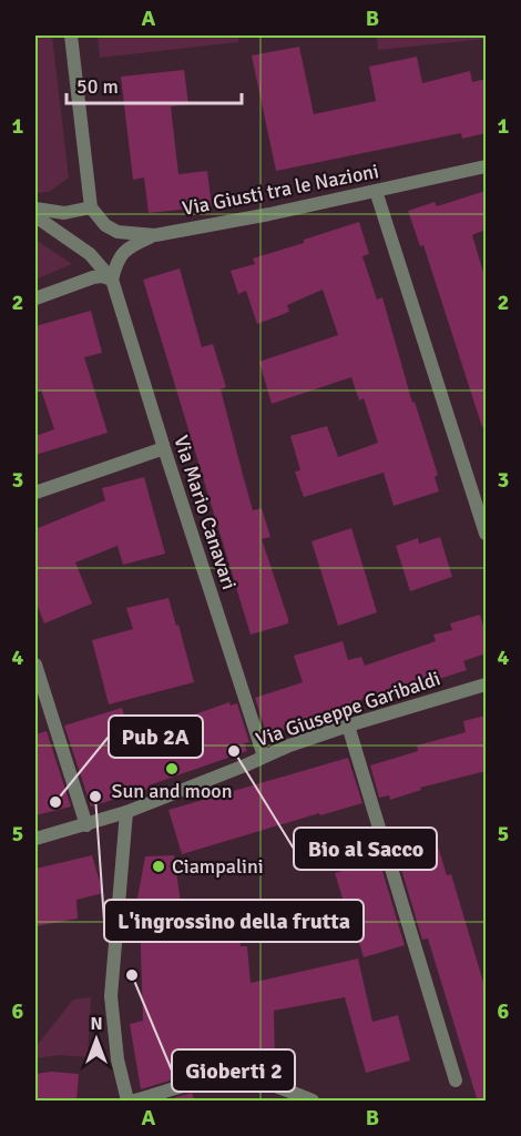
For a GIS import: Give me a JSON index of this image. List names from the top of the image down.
{
  "streets": {
    "street": ["Via Giusti tra le Nazioni", "Via Mario Canavari", "Via Giuseppe Garibaldi"]
  },
  "crossings": [
    ["Via Mario Canavari", "Via Giuseppe Garibaldi"]
  ],
  "places": [
    "Bio al Sacco",
    "Sun and moon",
    "L'ingrossino della frutta",
    "Pub 2A",
    "Ciampalini",
    "Gioberti 2"
  ],
  "scale_bar": "50 m",
  "north": "top",
  "grid": {
    "columns": ["A", "B"],
    "rows": [
      "1",
      "2",
      "3",
      "4",
      "5",
      "6"
    ]
  }
}
